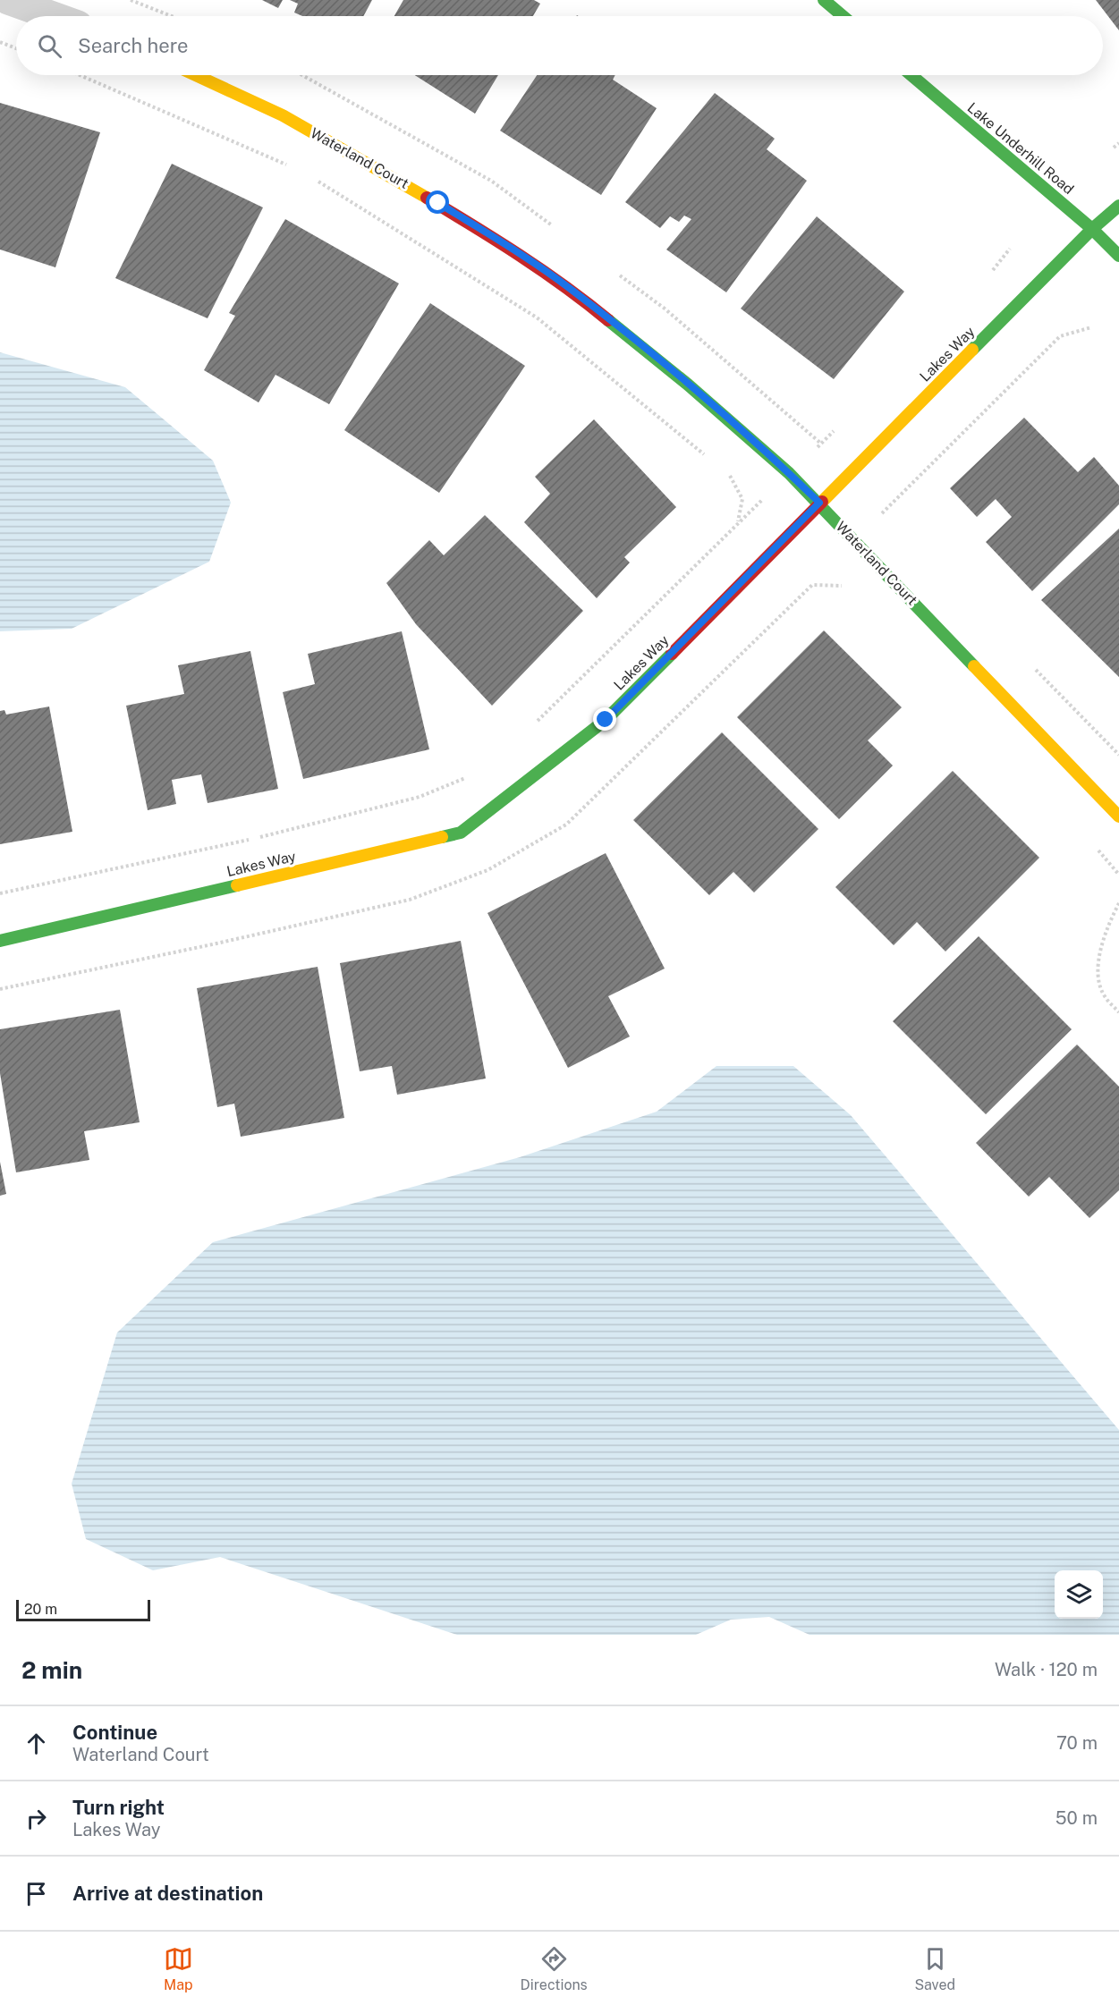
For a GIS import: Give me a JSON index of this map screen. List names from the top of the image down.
{
  "streets": {
    "street": ["Lake Underhill Road", "Waterland Court", "Lakes Way"]
  },
  "crossings": [
    ["Lake Underhill Road", "Lakes Way"],
    ["Waterland Court", "Lakes Way"]
  ],
  "scale_bar": "20 m",
  "page": {
    "search": "Search here",
    "scale": "20 m",
    "heading": ["2 min", "Walk · 120 m"],
    "list": [
      ["Continue", "Waterland Court", "70 m"],
      ["Turn right", "Lakes Way", "50 m"],
      "Arrive at destination"
    ],
    "nav": ["Map", "Directions", "Saved"]
  }
}
